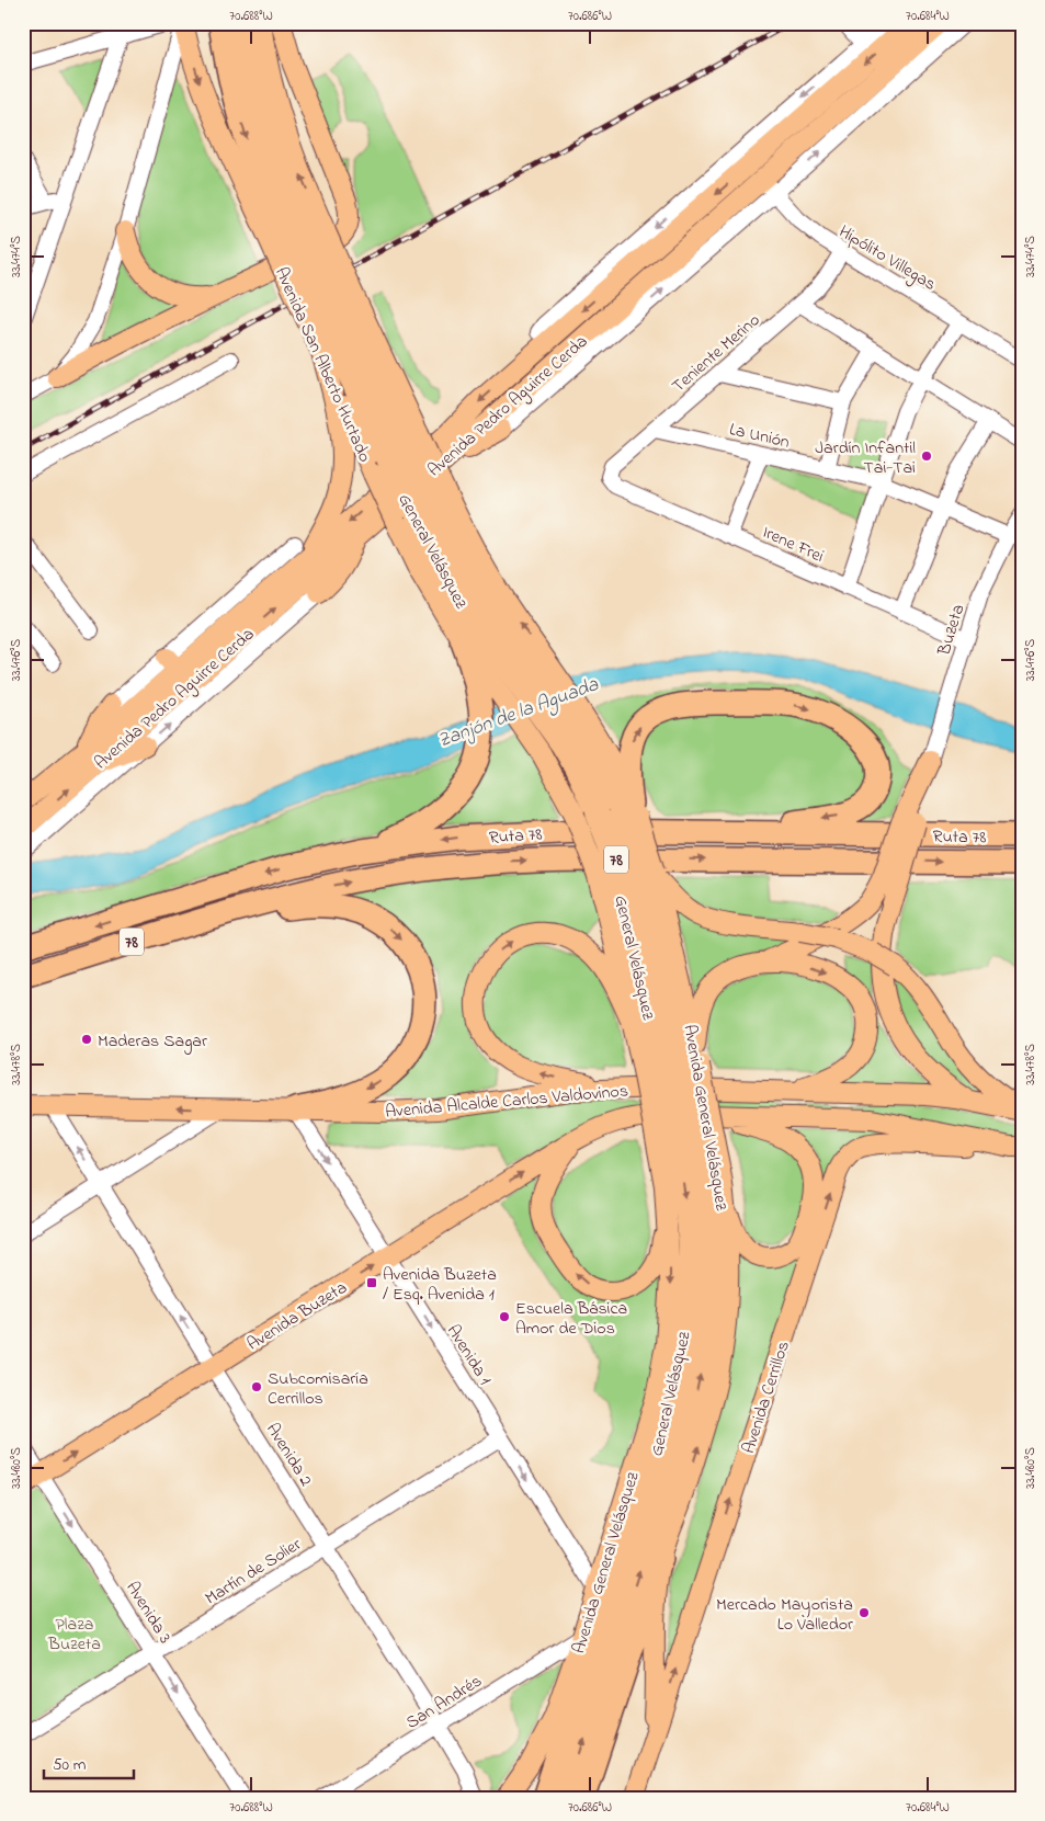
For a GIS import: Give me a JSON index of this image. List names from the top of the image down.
{
  "streets": {
    "highway": ["General Velásquez", "Ruta 78", "78"],
    "main road": [
      "Avenida San Alberto Hurtado",
      "Avenida Pedro Aguirre Cerda",
      "Avenida Alcalde Carlos Valdovinos",
      "Avenida General Velásquez",
      "Avenida Buzeta",
      "Avenida Cerrillos"
    ],
    "street": [
      "Hipólito Villegas",
      "Teniente Merino",
      "La Unión",
      "Irene Frei",
      "Buzeta",
      "Avenida 1",
      "Avenida 2",
      "Martín de Solier",
      "Avenida 3",
      "San Andrés"
    ]
  },
  "crossings": [
    ["Hipólito Villegas", "Teniente Merino"],
    ["Hipólito Villegas", "Avenida Pedro Aguirre Cerda"],
    ["Teniente Merino", "La Unión"],
    ["Teniente Merino", "Irene Frei"],
    ["Avenida San Alberto Hurtado", "General Velásquez"],
    ["La Unión", "Buzeta"],
    ["Irene Frei", "Buzeta"],
    ["General Velásquez", "Avenida General Velásquez"],
    ["Avenida Alcalde Carlos Valdovinos", "Avenida Buzeta"],
    ["Avenida Alcalde Carlos Valdovinos", "Avenida 1"],
    ["Avenida Alcalde Carlos Valdovinos", "Avenida Cerrillos"],
    ["Avenida Alcalde Carlos Valdovinos", "Avenida 2"],
    ["Avenida General Velásquez", "Avenida 1"],
    ["Avenida General Velásquez", "Avenida Cerrillos"],
    ["Avenida General Velásquez", "San Andrés"],
    ["Avenida Buzeta", "Avenida 1"],
    ["Avenida Buzeta", "Avenida 2"],
    ["Avenida Buzeta", "Avenida 3"],
    ["Avenida 1", "Martín de Solier"],
    ["Avenida 2", "Martín de Solier"],
    ["Avenida 2", "San Andrés"],
    ["Martín de Solier", "Avenida 3"]
  ],
  "one_way": [
    "Avenida Buzeta",
    "Avenida 1",
    "Avenida Cerrillos",
    "Avenida 2",
    "Avenida 3"
  ],
  "water": ["Zanjón de la Aguada"],
  "parks": ["Plaza Buzeta"],
  "places": {
    "other": [
      "Jardín Infantil Tai-Tai",
      "Maderas Sagar",
      "Escuela Básica Amor de Dios",
      "Subcomisaría Cerrillos",
      "Mercado Mayorista Lo Valledor"
    ],
    "transit": ["Avenida Buzeta / Esq. Avenida 1"]
  },
  "scale_bar": "50 m",
  "coordinates": [
    "70.688°W",
    "70.686°W",
    "70.684°W",
    "33.474°S",
    "33.476°S",
    "33.478°S",
    "33.480°S"
  ]
}
